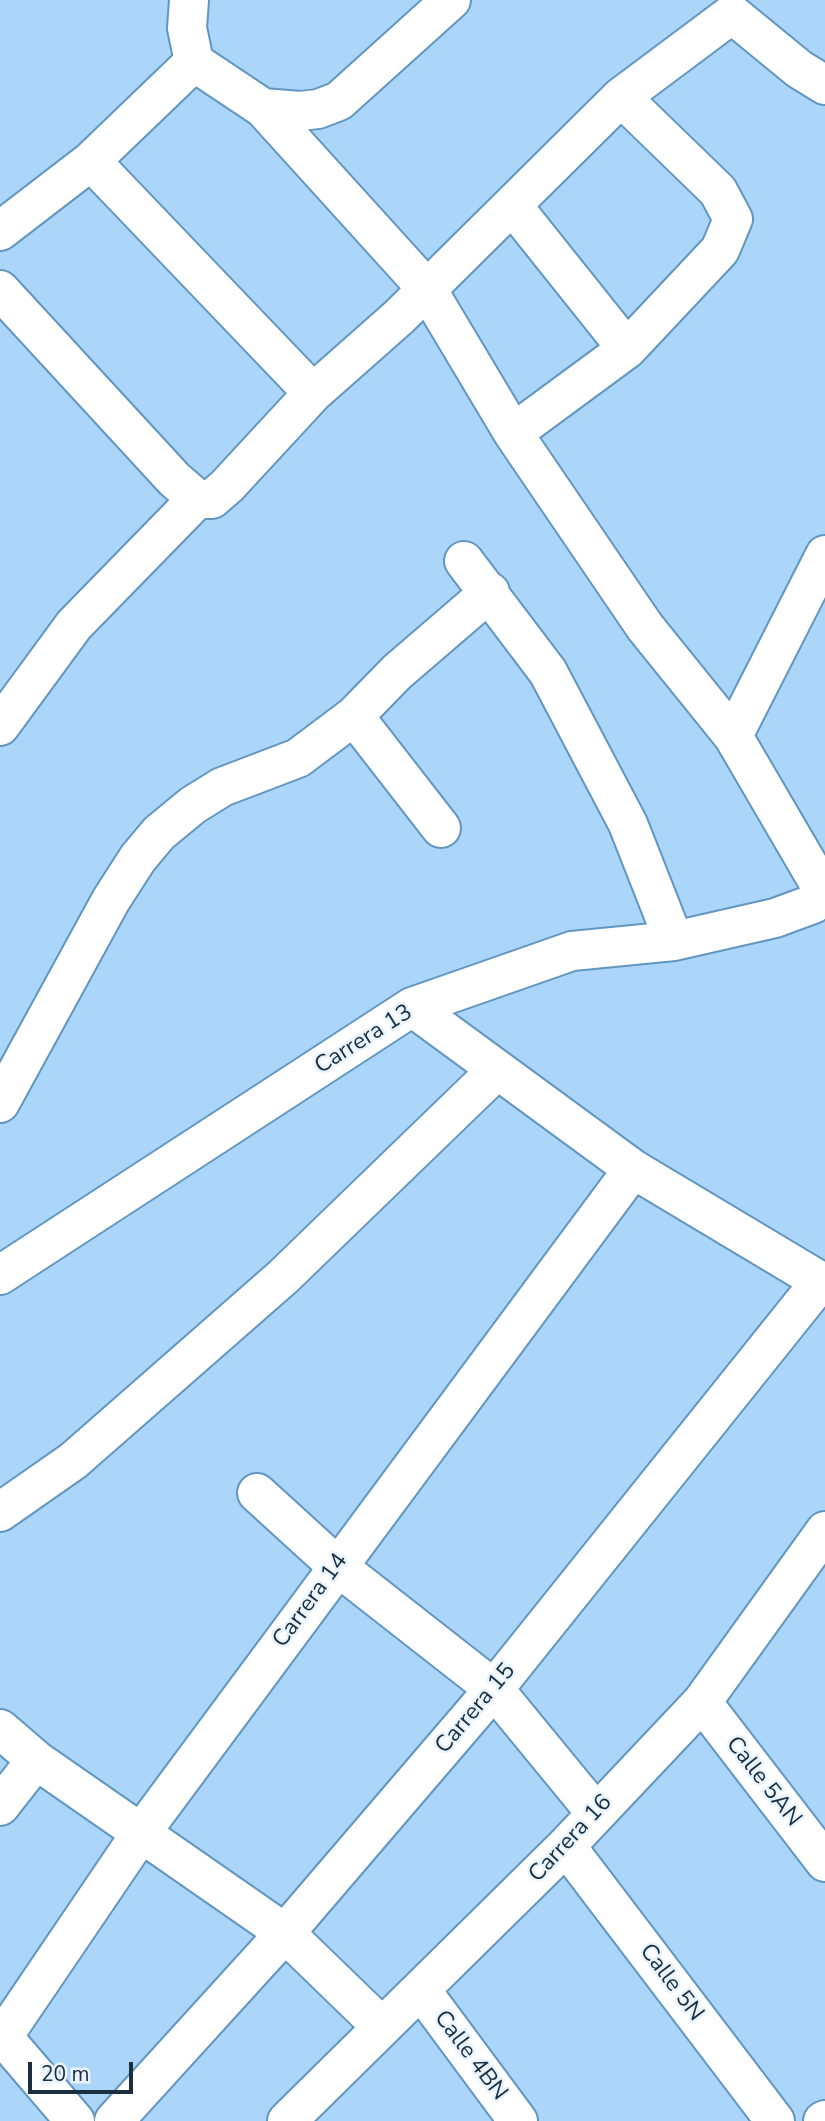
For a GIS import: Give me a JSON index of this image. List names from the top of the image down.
{
  "streets": {
    "street": [
      "Carrera 13",
      "Carrera 14",
      "Carrera 15",
      "Calle 5AN",
      "Carrera 16",
      "Calle 5N",
      "Calle 4BN"
    ]
  },
  "crossings": [
    ["Calle 5AN", "Carrera 16"],
    ["Carrera 16", "Calle 5N"],
    ["Carrera 16", "Calle 4BN"]
  ],
  "scale_bar": "20 m"
}
